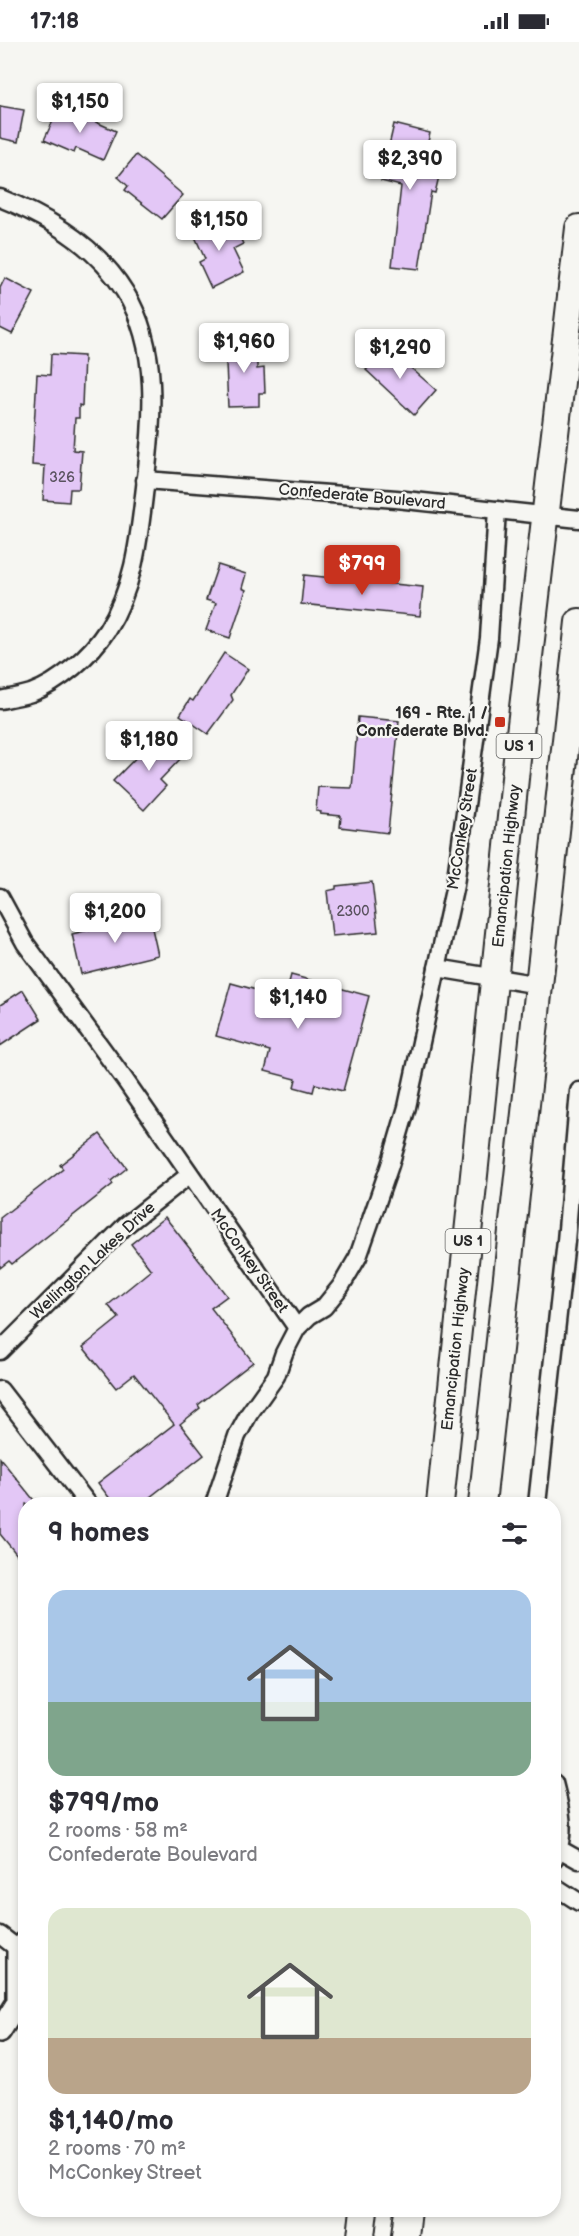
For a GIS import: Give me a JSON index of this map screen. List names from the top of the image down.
{
  "streets": {
    "main road": ["US 1", "Emancipation Highway"],
    "street": ["Confederate Boulevard", "McConkey Street", "Wellington Lakes Drive"]
  },
  "crossings": [
    ["Confederate Boulevard", "McConkey Street"],
    ["Confederate Boulevard", "Emancipation Highway"],
    ["McConkey Street", "Wellington Lakes Drive"]
  ],
  "places": {
    "transit": ["169 - Rte. 1 / Confederate Blvd."]
  },
  "house_numbers": ["326", "2300"],
  "page": {
    "status": "17:18",
    "price": [
      "$1,150",
      "$2,390",
      "$1,150",
      "$1,960",
      "$1,290",
      "$799",
      "$1,180",
      "$1,200",
      "$1,140"
    ],
    "heading": "9 homes",
    "list": [
      {
        "name": "$799/mo",
        "note": "2 rooms · 58 m² · Confederate Boulevard"
      },
      {
        "name": "$1,140/mo",
        "note": "2 rooms · 70 m² · McConkey Street"
      }
    ]
  }
}
